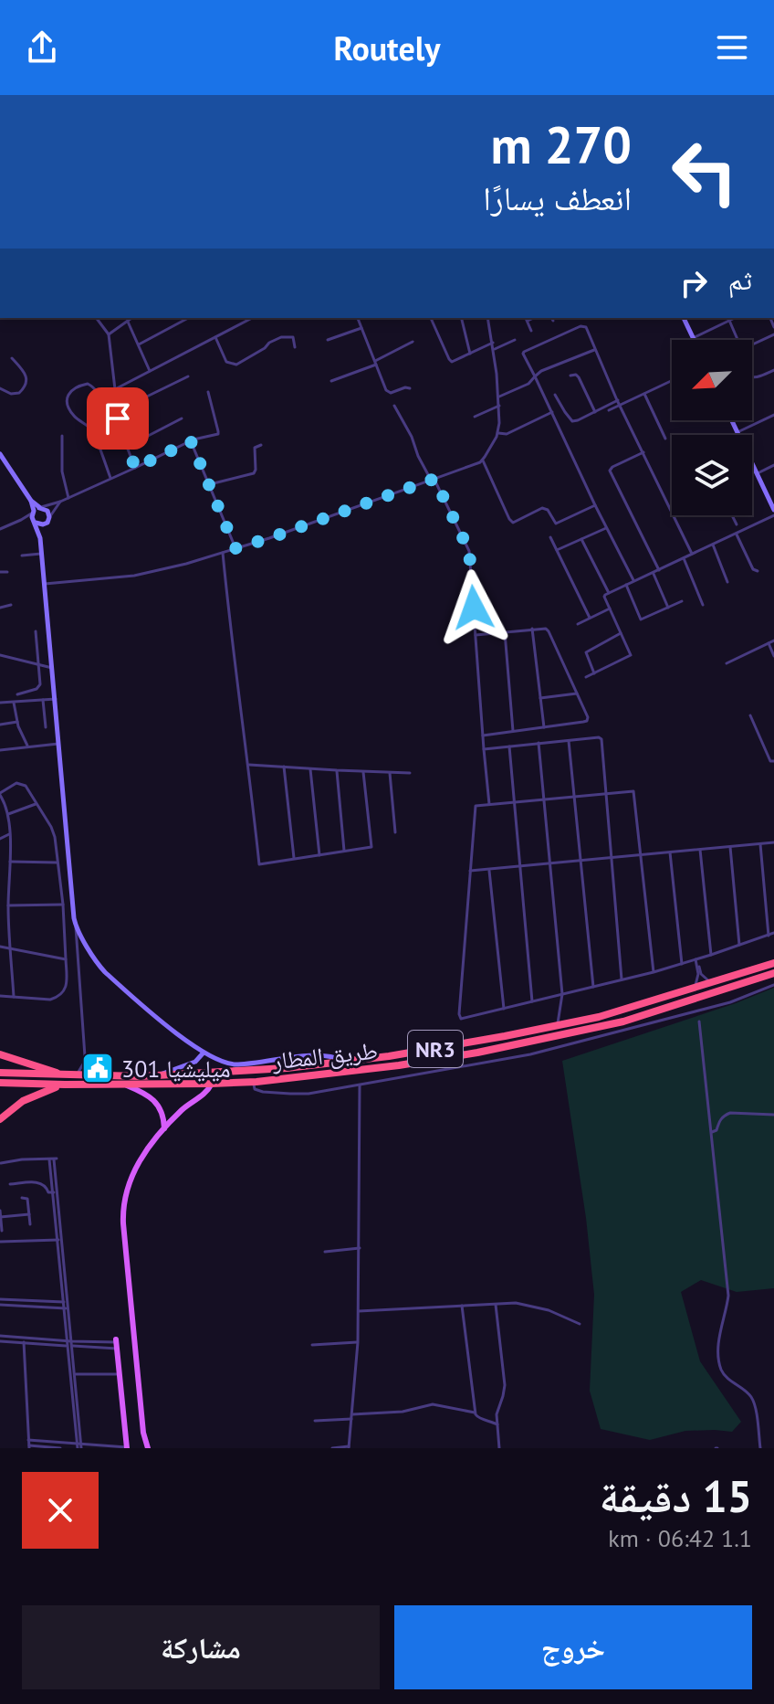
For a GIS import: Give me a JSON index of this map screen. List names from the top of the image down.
{
  "streets": {
    "highway": ["NR3", "طريق المطار"]
  },
  "places": {
    "public building": ["ميليشيا 301"]
  },
  "north": "bottom left",
  "page": {
    "header": "Routely",
    "turn": ["270 m", "انعطف يسارًا"],
    "then": "ثم",
    "heading": ["15 دقيقة", "1.1 km · 06:42"],
    "buttons": ["خروج", "مشاركة"]
  }
}
